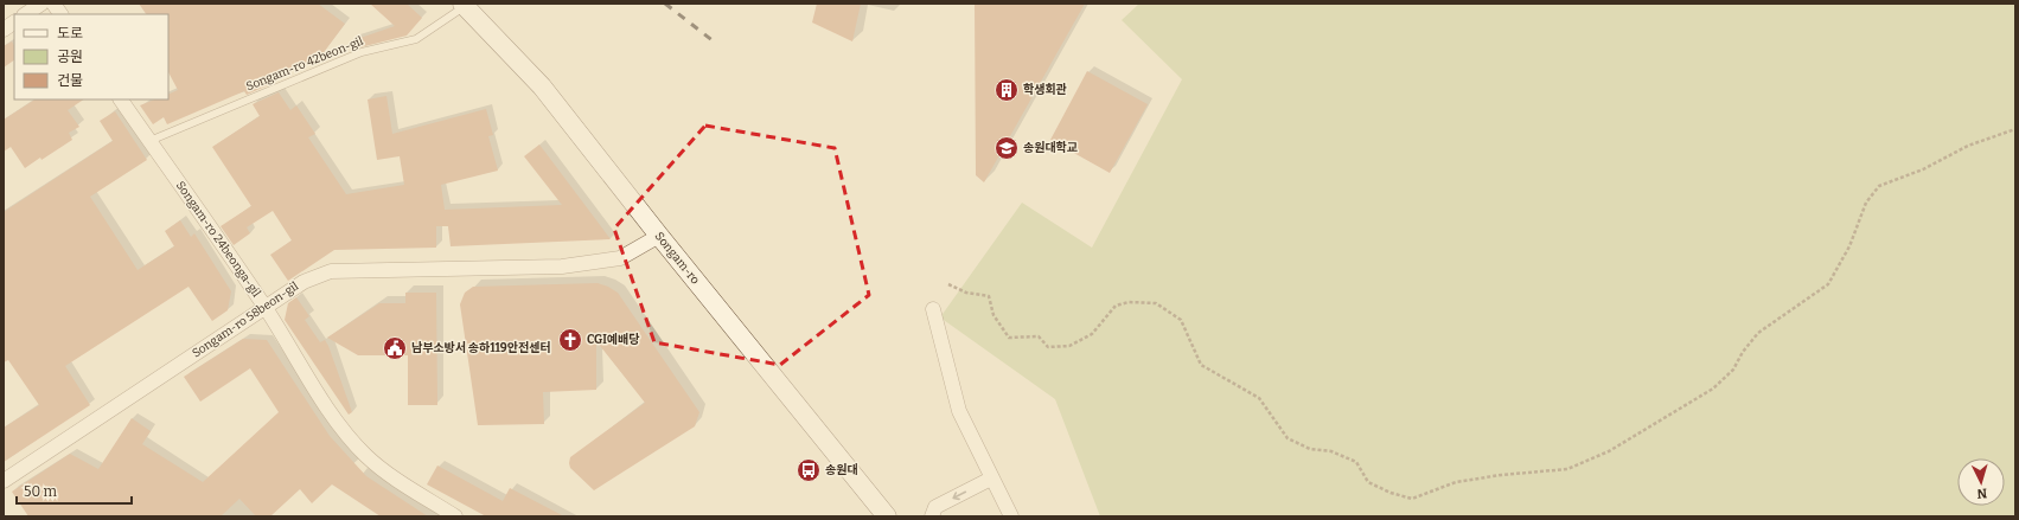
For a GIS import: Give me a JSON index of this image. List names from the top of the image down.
{
  "streets": {
    "main road": ["Songam-ro"],
    "street": ["Songam-ro 24beonga-gil", "Songam-ro 58beon-gil"],
    "lane": ["Songam-ro 42beon-gil"]
  },
  "crossings": [
    ["Songam-ro 42beon-gil", "Songam-ro 24beonga-gil"],
    ["Songam-ro 42beon-gil", "Songam-ro"],
    ["Songam-ro 24beonga-gil", "Songam-ro 58beon-gil"],
    ["Songam-ro", "Songam-ro 58beon-gil"]
  ],
  "places": {
    "building": ["학생회관"],
    "school or university": ["송원대학교"],
    "church": ["CGI예배당"],
    "public building": ["남부소방서 송하119안전센터"],
    "bus stop": ["송원대"]
  },
  "legend": ["도로", "공원", "건물"],
  "scale_bar": "50 m",
  "north": "bottom"
}
